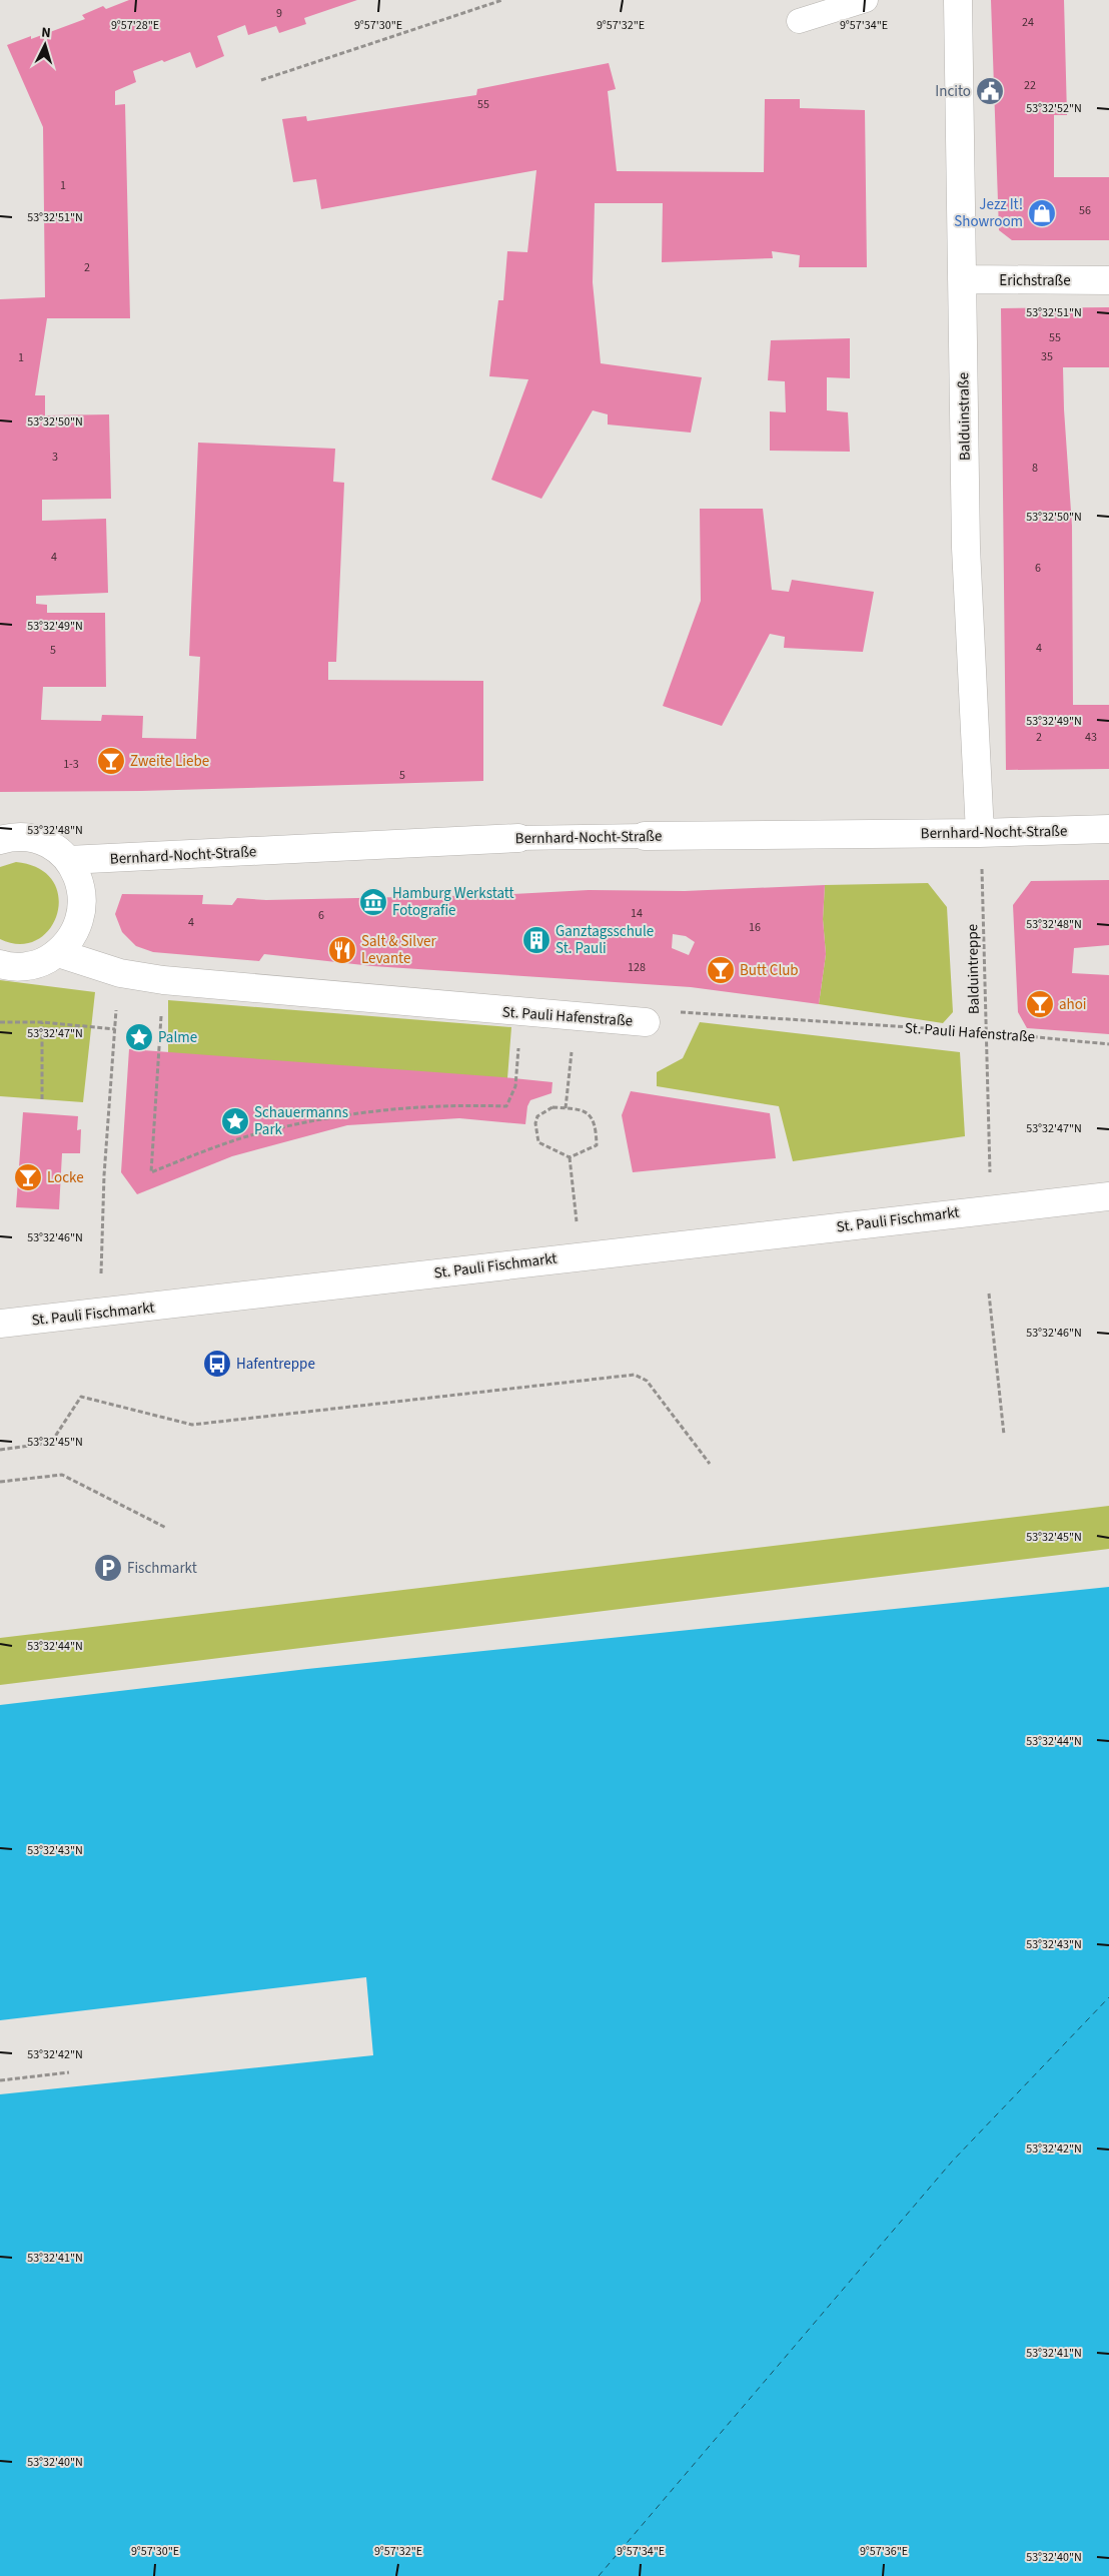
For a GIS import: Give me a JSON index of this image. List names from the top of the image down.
{
  "streets": {
    "street": [
      "Erichstraße",
      "Balduinstraße",
      "Bernhard-Nocht-Straße",
      "St. Pauli Hafenstraße",
      "St. Pauli Fischmarkt"
    ],
    "path": ["Balduintreppe"]
  },
  "crossings": [
    ["Erichstraße", "Balduinstraße"],
    ["Balduinstraße", "Bernhard-Nocht-Straße"],
    ["Balduinstraße", "Balduintreppe"],
    ["Bernhard-Nocht-Straße", "Balduintreppe"],
    ["Balduintreppe", "St. Pauli Hafenstraße"]
  ],
  "places": {
    "public building": ["Incito"],
    "shop": ["Jezz It! Showroom"],
    "bar": [
      "Zweite Liebe",
      "Butt Club",
      "ahoi",
      "Locke"
    ],
    "museum": ["Hamburg Werkstatt Fotografie"],
    "building": ["Ganztagsschule St. Pauli"],
    "restaurant": ["Salt & Silver Levante"],
    "place": ["Palme", "Schauermanns Park"],
    "bus stop": ["Hafentreppe"],
    "parking": ["Fischmarkt"]
  },
  "house_numbers": [
    "9",
    "24",
    "22",
    "55",
    "1",
    "56",
    "2",
    "55",
    "35",
    "1",
    "3",
    "8",
    "4",
    "6",
    "4",
    "5",
    "2",
    "43",
    "1-3",
    "5",
    "14",
    "6",
    "4",
    "16",
    "128"
  ],
  "north": "top",
  "coordinates": [
    "9°57'28\"E",
    "9°57'30\"E",
    "9°57'32\"E",
    "9°57'34\"E",
    "53°32'52\"N",
    "53°32'51\"N",
    "53°32'50\"N",
    "53°32'49\"N",
    "53°32'48\"N",
    "53°32'47\"N",
    "53°32'46\"N",
    "53°32'45\"N",
    "53°32'44\"N",
    "53°32'43\"N",
    "53°32'42\"N",
    "53°32'41\"N",
    "53°32'40\"N",
    "9°57'36\"E"
  ]
}
